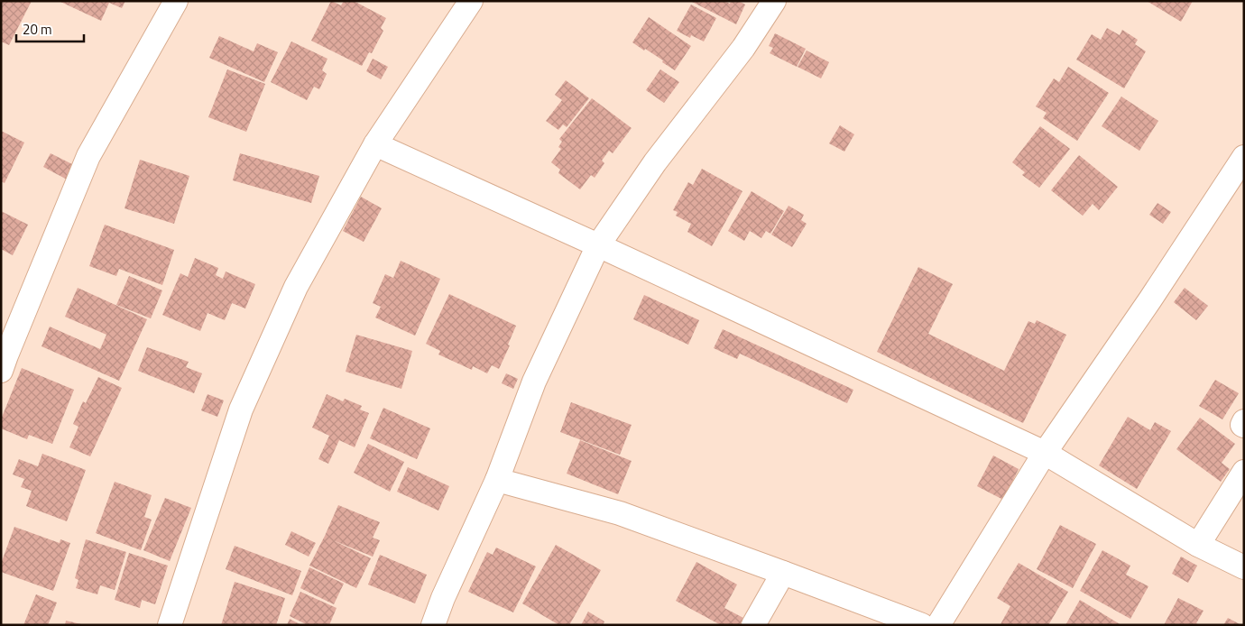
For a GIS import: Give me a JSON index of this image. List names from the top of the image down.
{
  "scale_bar": "20 m"
}
